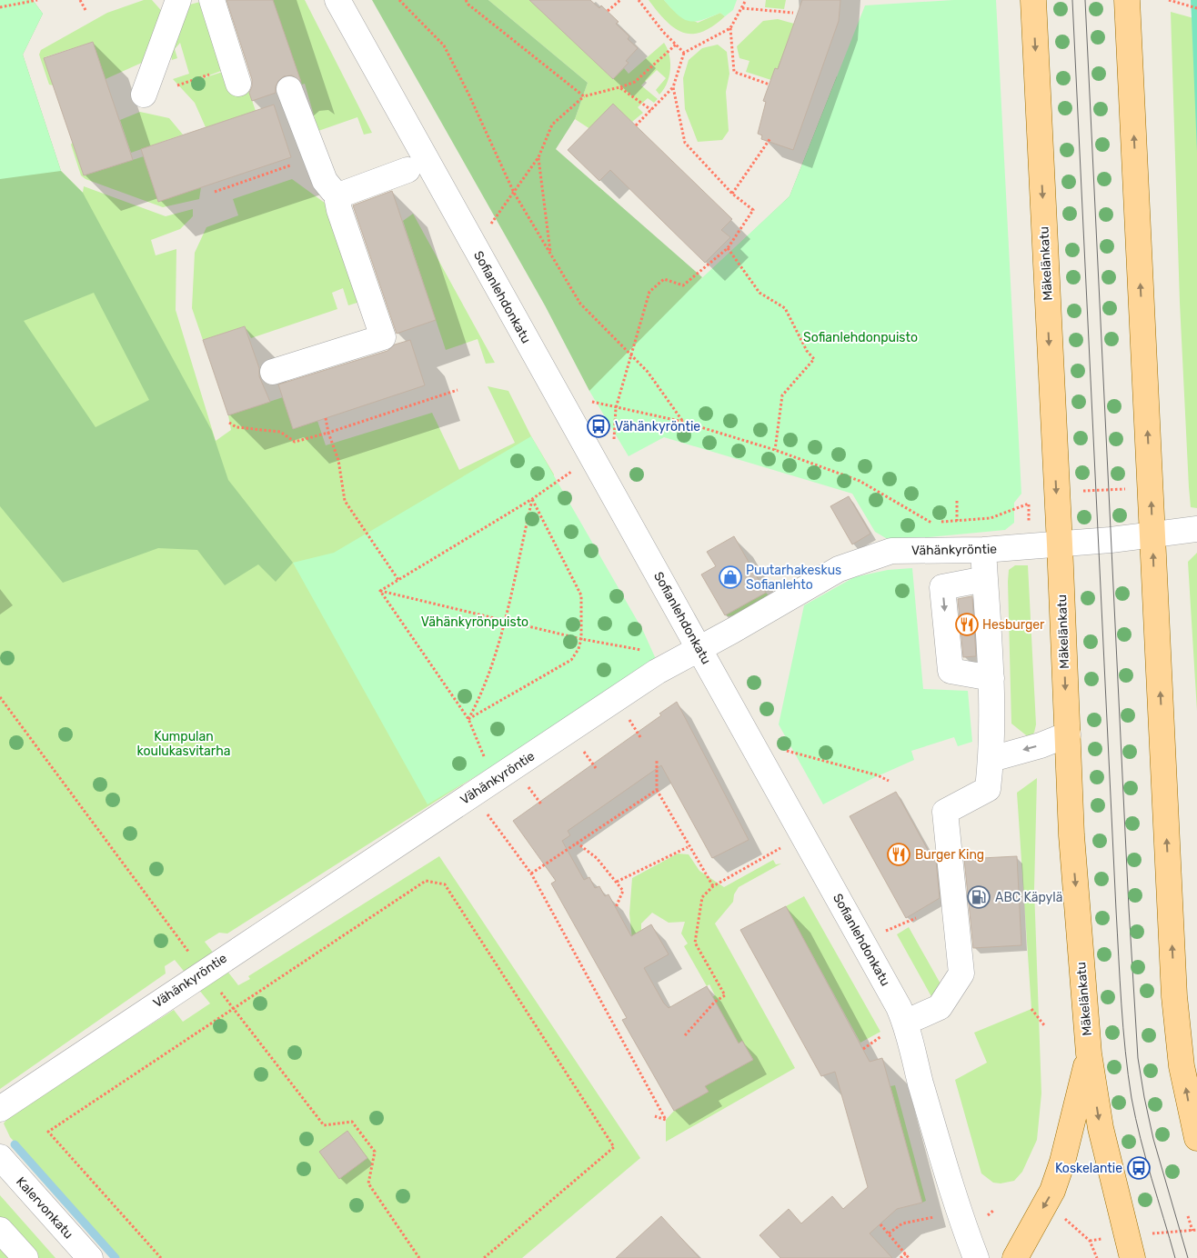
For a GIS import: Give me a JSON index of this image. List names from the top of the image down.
{
  "streets": {
    "main road": ["Mäkelänkatu"],
    "street": ["Sofianlehdonkatu", "Vähänkyröntie", "Kalervonkatu"]
  },
  "crossings": [
    ["Mäkelänkatu", "Vähänkyröntie"],
    ["Sofianlehdonkatu", "Vähänkyröntie"]
  ],
  "parks": ["Sofianlehdonpuisto", "Vähänkyrönpuisto", "Kumpulan koulukasvitarha"],
  "places": {
    "bus stop": ["Vähänkyröntie", "Koskelantie"],
    "shop": ["Puutarhakeskus Sofianlehto"],
    "restaurant": ["Hesburger", "Burger King"],
    "fuel station": ["ABC Käpylä"]
  }
}
